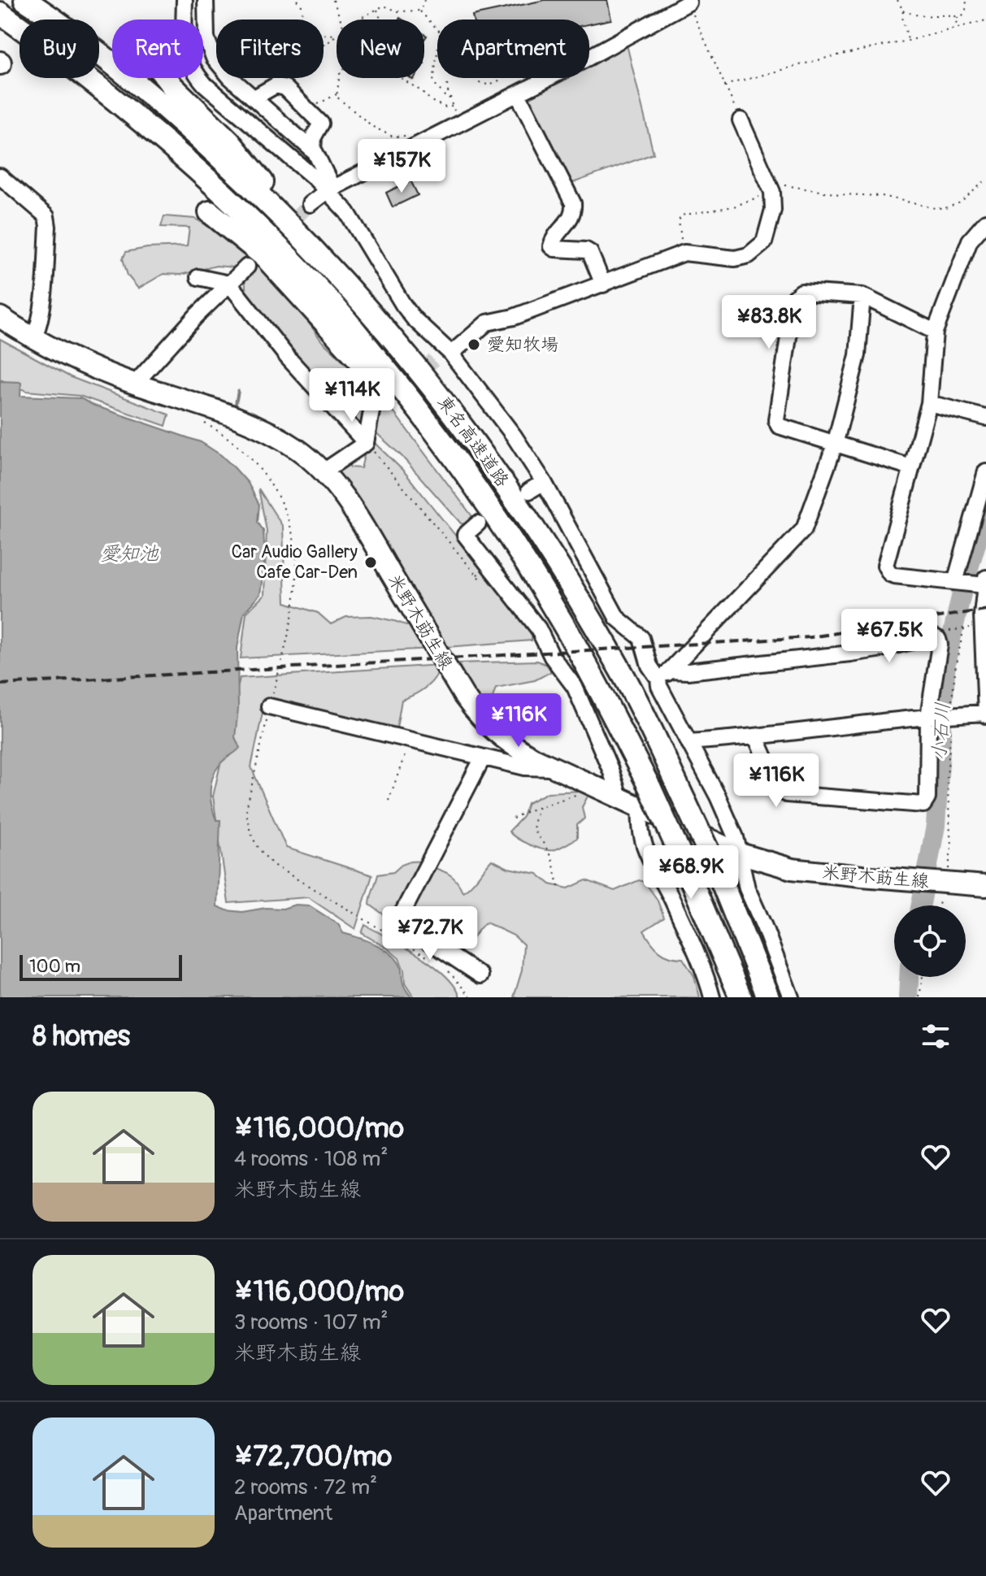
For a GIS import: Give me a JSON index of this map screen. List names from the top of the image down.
{
  "streets": {
    "highway": ["東名高速道路"],
    "main road": ["米野木莇生線"]
  },
  "water": ["愛知池", "小石川"],
  "places": ["愛知牧場", "Car Audio Gallery Cafe Car-Den"],
  "scale_bar": "100 m",
  "page": {
    "chip": [
      "Buy",
      "Rent",
      "Filters",
      "New",
      "Apartment"
    ],
    "price": [
      "¥157K",
      "¥83.8K",
      "¥114K",
      "¥67.5K",
      "¥116K",
      "¥116K",
      "¥68.9K",
      "¥72.7K"
    ],
    "scale": "100 m",
    "heading": "8 homes",
    "list": [
      {
        "name": "¥116,000/mo",
        "note": "4 rooms · 108 m² · 米野木莇生線"
      },
      {
        "name": "¥116,000/mo",
        "note": "3 rooms · 107 m² · 米野木莇生線"
      },
      {
        "name": "¥72,700/mo",
        "note": "2 rooms · 72 m² · Apartment"
      }
    ]
  }
}
